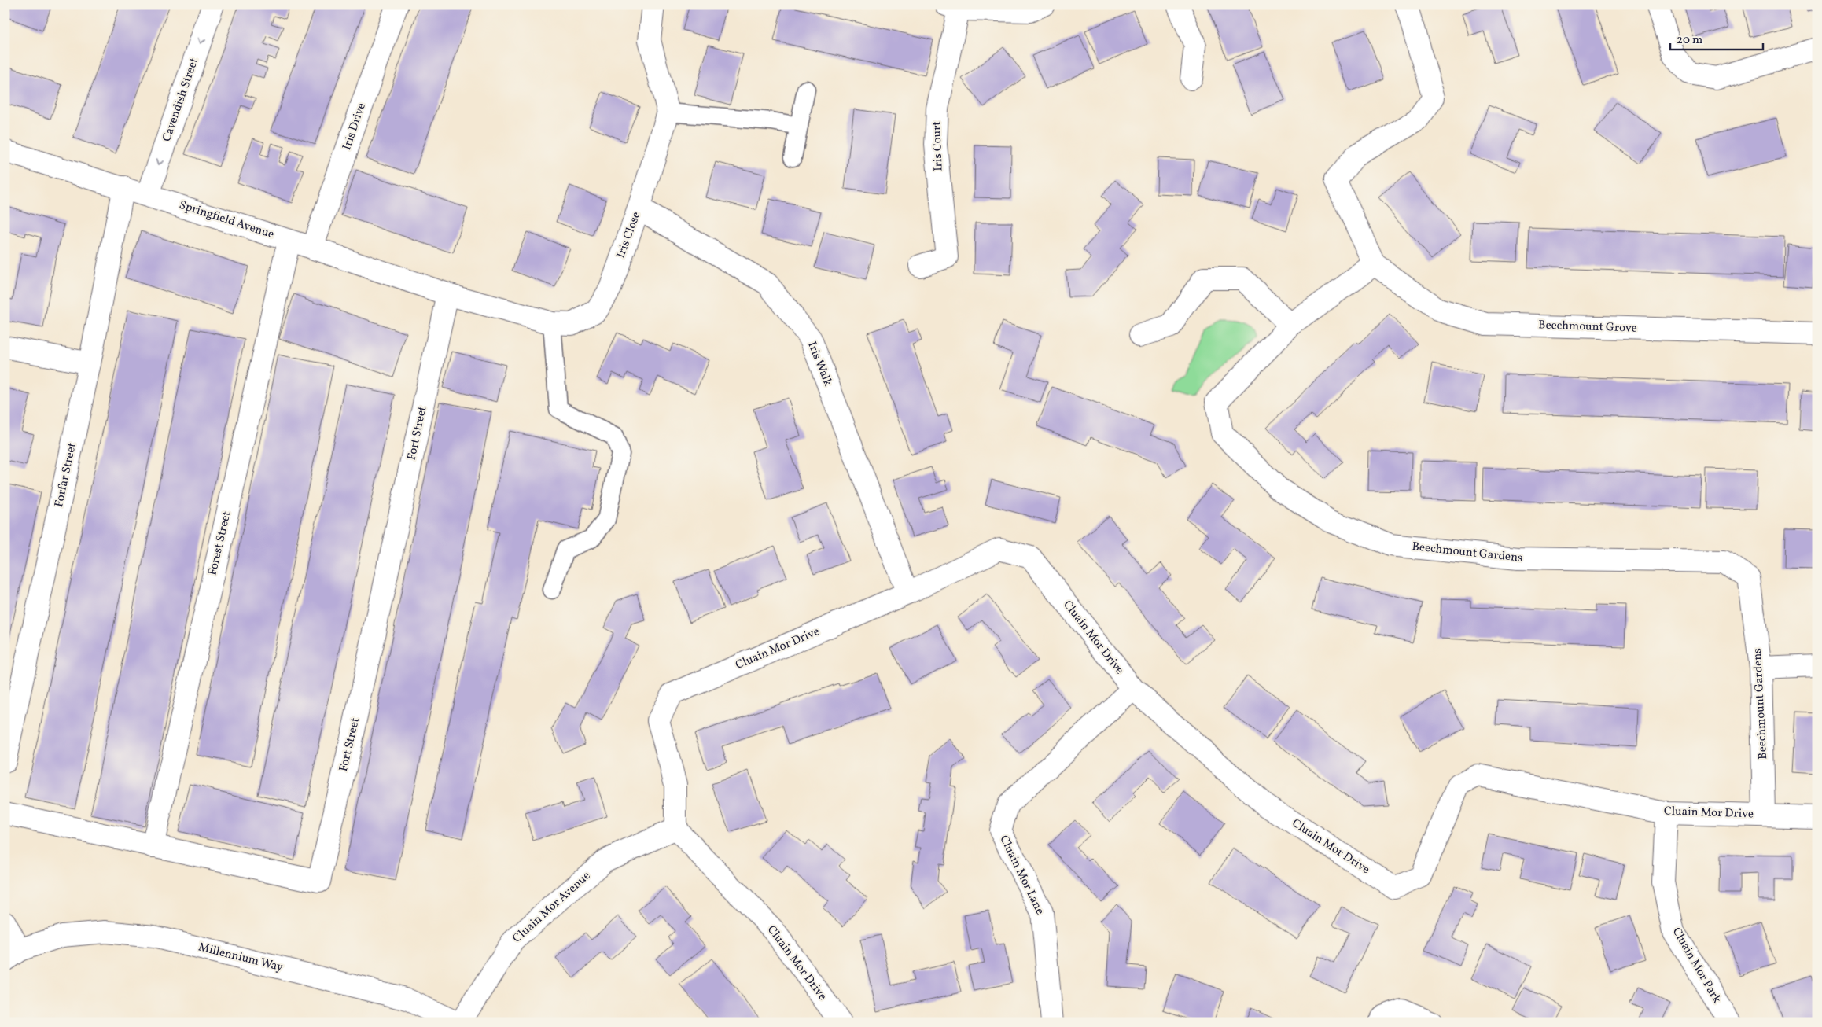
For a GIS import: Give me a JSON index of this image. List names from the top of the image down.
{
  "streets": {
    "street": [
      "Cavendish Street",
      "Iris Drive",
      "Iris Court",
      "Springfield Avenue",
      "Iris Close",
      "Beechmount Grove",
      "Iris Walk",
      "Fort Street",
      "Forfar Street",
      "Forest Street",
      "Beechmount Gardens",
      "Cluain Mor Drive",
      "Cluain Mor Lane",
      "Cluain Mor Avenue",
      "Millennium Way",
      "Cluain Mor Park"
    ]
  },
  "crossings": [
    ["Cavendish Street", "Springfield Avenue"],
    ["Iris Drive", "Springfield Avenue"],
    ["Springfield Avenue", "Iris Close"],
    ["Springfield Avenue", "Fort Street"],
    ["Springfield Avenue", "Forfar Street"],
    ["Springfield Avenue", "Forest Street"],
    ["Iris Close", "Iris Walk"],
    ["Iris Close", "Fort Street"],
    ["Beechmount Grove", "Beechmount Gardens"],
    ["Iris Walk", "Cluain Mor Drive"],
    ["Fort Street", "Forest Street"],
    ["Beechmount Gardens", "Cluain Mor Drive"],
    ["Cluain Mor Drive", "Cluain Mor Lane"],
    ["Cluain Mor Drive", "Cluain Mor Avenue"],
    ["Cluain Mor Drive", "Cluain Mor Park"]
  ],
  "one_way": ["Cavendish Street"],
  "scale_bar": "20 m"
}
